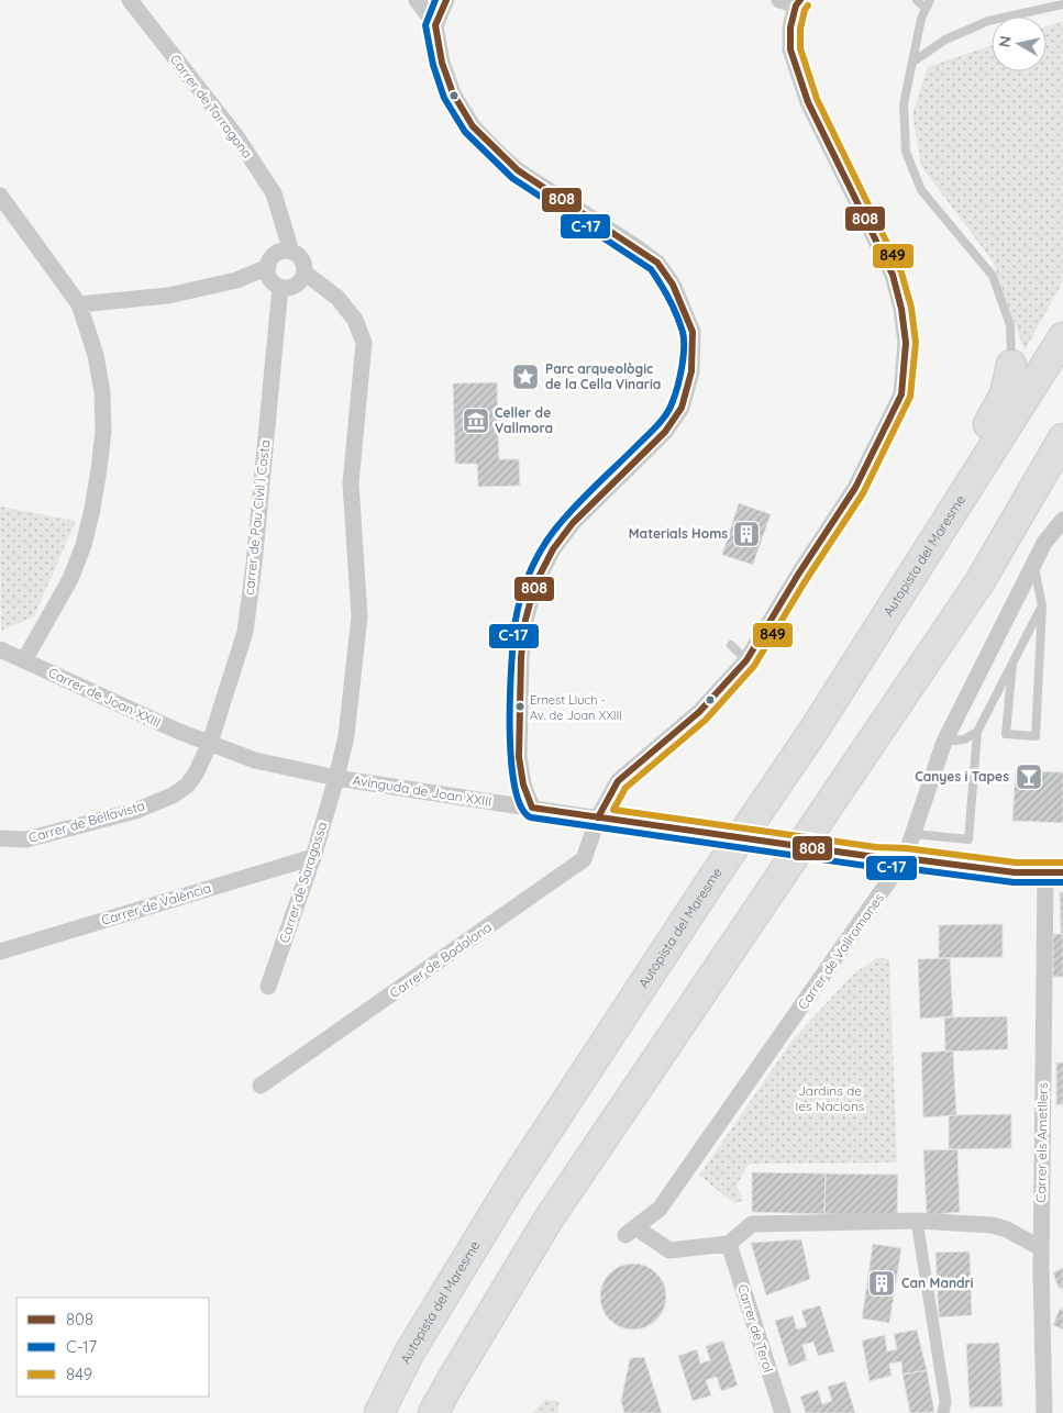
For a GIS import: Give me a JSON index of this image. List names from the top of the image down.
{
  "streets": {
    "highway": ["Autopista del Maresme"],
    "street": [
      "Carrer de Tarragona",
      "carrer de Pau Civil i Costa",
      "Carrer de Joan XXIII",
      "Avinguda de Joan XXIII",
      "Carrer de Bellavista",
      "Carrer de Saragossa",
      "Carrer de València",
      "Carrer de Vallromanes",
      "Carrer de Badalona",
      "Carrer els Ametllers",
      "Carrer de Terol"
    ]
  },
  "crossings": [
    ["Carrer de Tarragona", "carrer de Pau Civil i Costa"],
    ["Carrer de Tarragona", "Carrer de Saragossa"],
    ["carrer de Pau Civil i Costa", "Carrer de Joan XXIII"],
    ["carrer de Pau Civil i Costa", "Avinguda de Joan XXIII"],
    ["carrer de Pau Civil i Costa", "Carrer de Bellavista"],
    ["carrer de Pau Civil i Costa", "Carrer de Saragossa"],
    ["Carrer de Joan XXIII", "Avinguda de Joan XXIII"],
    ["Carrer de Joan XXIII", "Carrer de Bellavista"],
    ["Avinguda de Joan XXIII", "Carrer de Bellavista"],
    ["Avinguda de Joan XXIII", "Carrer de Saragossa"],
    ["Avinguda de Joan XXIII", "Carrer de Vallromanes"],
    ["Avinguda de Joan XXIII", "Carrer de Badalona"],
    ["Avinguda de Joan XXIII", "Carrer els Ametllers"],
    ["Carrer de Saragossa", "Carrer de València"],
    ["Carrer de Vallromanes", "Carrer de Terol"]
  ],
  "parks": ["Jardins de les Nacions"],
  "places": {
    "place": ["Parc arqueològic de la Cella Vinaria"],
    "museum": ["Celler de Vallmora"],
    "building": ["Materials Homs", "Can Mandri"],
    "other": ["Ernest Lluch - Av. de Joan XXIII"],
    "bar": ["Canyes i Tapes"]
  },
  "lines": ["transit line 808", "transit line C-17", "transit line 849"],
  "legend": ["808", "C-17", "849"],
  "north": "left"
}
